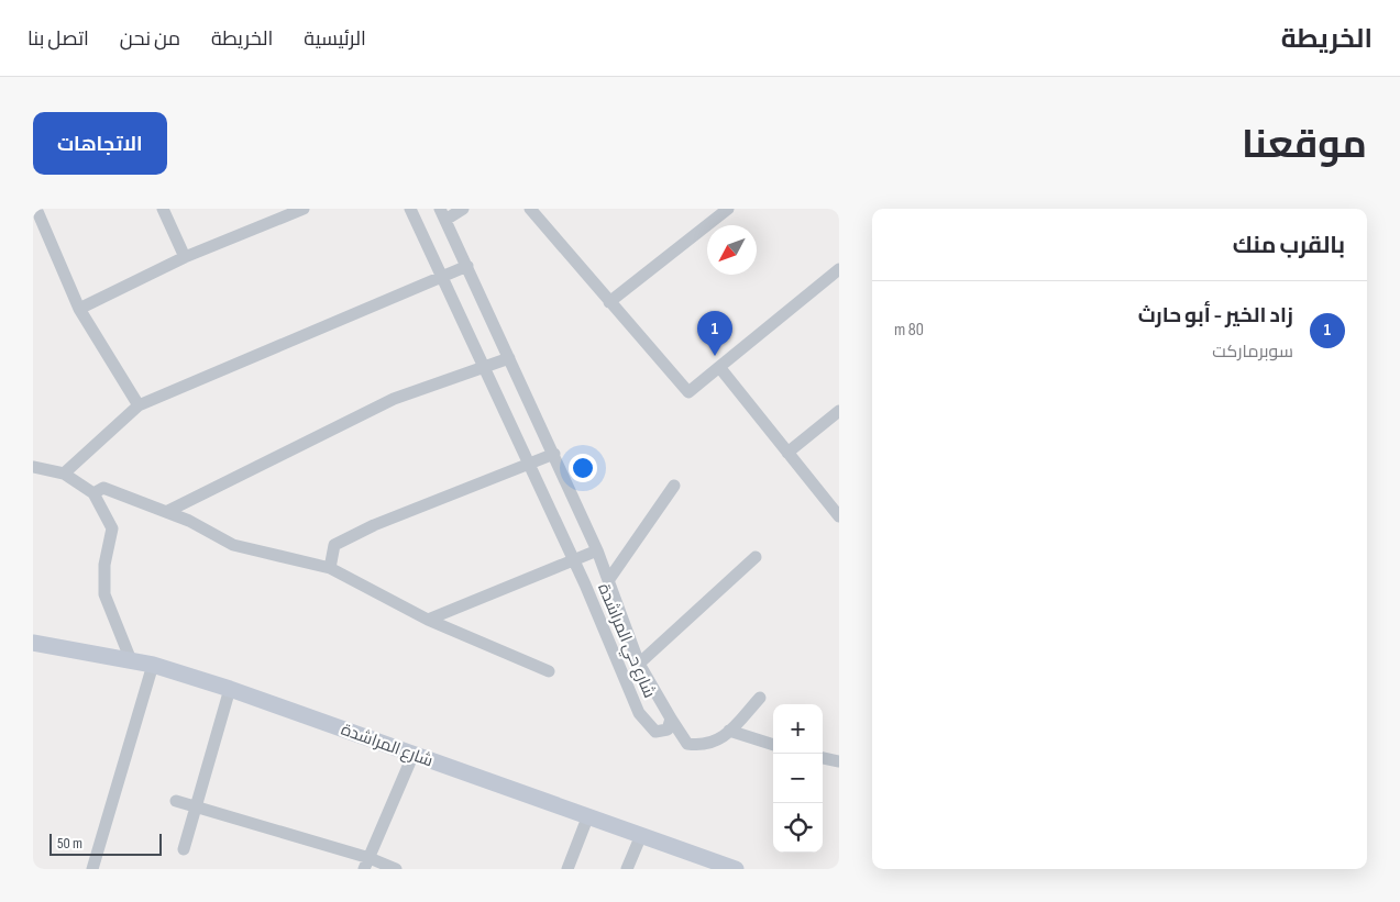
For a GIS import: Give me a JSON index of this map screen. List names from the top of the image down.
{
  "streets": {
    "street": ["شارع حي المراشدة", "شارع المراشدة"]
  },
  "scale_bar": "50 m",
  "north": "bottom left",
  "page": {
    "header": "الخريطة",
    "nav": [
      "الرئيسية",
      "الخريطة",
      "من نحن",
      "اتصل بنا"
    ],
    "title": "موقعنا",
    "buttons": "الاتجاهات",
    "heading": "بالقرب منك",
    "list": [
      {
        "mark": "1",
        "name": "زاد الخير - أبو حارث",
        "note": "سوبرماركت",
        "value": "80 m"
      }
    ],
    "pins": "1",
    "map_buttons": ["+", "−"],
    "scale": "50 m"
  }
}
